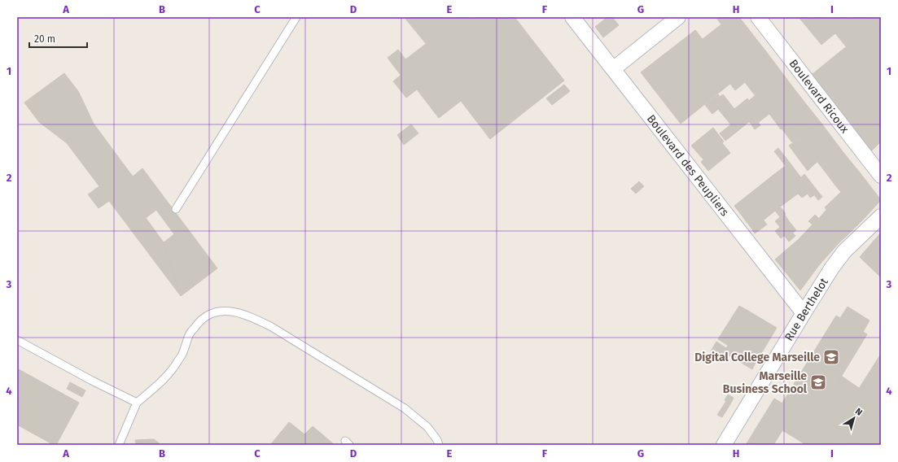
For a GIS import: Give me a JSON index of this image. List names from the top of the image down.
{
  "streets": {
    "street": ["Boulevard Ricoux", "Boulevard des Peupliers", "Rue Berthelot"]
  },
  "crossings": [
    ["Boulevard des Peupliers", "Rue Berthelot"]
  ],
  "places": {
    "school or university": ["Digital College Marseille", "Marseille Business School"]
  },
  "scale_bar": "20 m",
  "north": "top right",
  "grid": {
    "columns": [
      "A",
      "B",
      "C",
      "D",
      "E",
      "F",
      "G",
      "H",
      "I"
    ],
    "rows": [
      "1",
      "2",
      "3",
      "4"
    ]
  }
}
